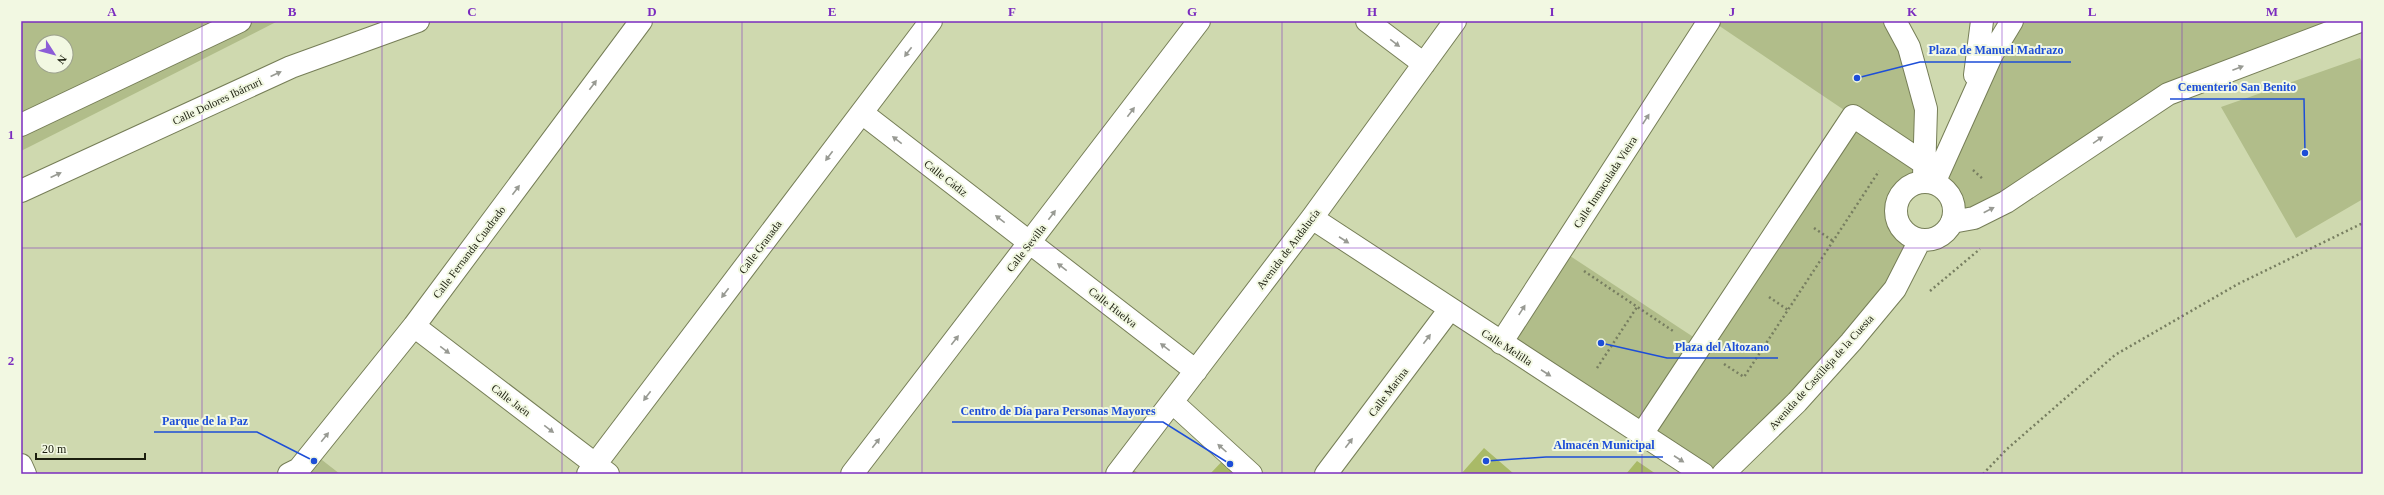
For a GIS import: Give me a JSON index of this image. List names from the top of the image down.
{
  "streets": {
    "street": [
      "Calle Dolores Ibárruri",
      "Calle Cádiz",
      "Calle Inmaculada Vieira",
      "Calle Granada",
      "Calle Sevilla",
      "Avenida de Andalucía",
      "Calle Fernanda Cuadrado",
      "Calle Huelva",
      "Calle Melilla",
      "Avenida de Castilleja de la Cuesta",
      "Calle Marina",
      "Calle Jaén"
    ]
  },
  "crossings": [
    ["Calle Cádiz", "Calle Granada"],
    ["Calle Cádiz", "Calle Sevilla"],
    ["Calle Cádiz", "Calle Huelva"],
    ["Calle Inmaculada Vieira", "Calle Melilla"],
    ["Calle Granada", "Calle Jaén"],
    ["Calle Sevilla", "Calle Huelva"],
    ["Avenida de Andalucía", "Calle Huelva"],
    ["Avenida de Andalucía", "Calle Melilla"],
    ["Calle Fernanda Cuadrado", "Calle Jaén"],
    ["Calle Melilla", "Calle Marina"]
  ],
  "one_way": [
    "Calle Cádiz",
    "Calle Inmaculada Vieira",
    "Calle Granada",
    "Calle Sevilla",
    "Calle Fernanda Cuadrado",
    "Calle Huelva",
    "Calle Melilla",
    "Calle Marina",
    "Calle Jaén"
  ],
  "places": [
    "Plaza de Manuel Madrazo",
    "Cementerio San Benito",
    "Plaza del Altozano",
    "Parque de la Paz",
    "Almacén Municipal",
    "Centro de Día para Personas Mayores"
  ],
  "scale_bar": "20 m",
  "north": "bottom right",
  "grid": {
    "columns": [
      "A",
      "B",
      "C",
      "D",
      "E",
      "F",
      "G",
      "H",
      "I",
      "J",
      "K",
      "L",
      "M"
    ],
    "rows": ["1", "2"]
  }
}
